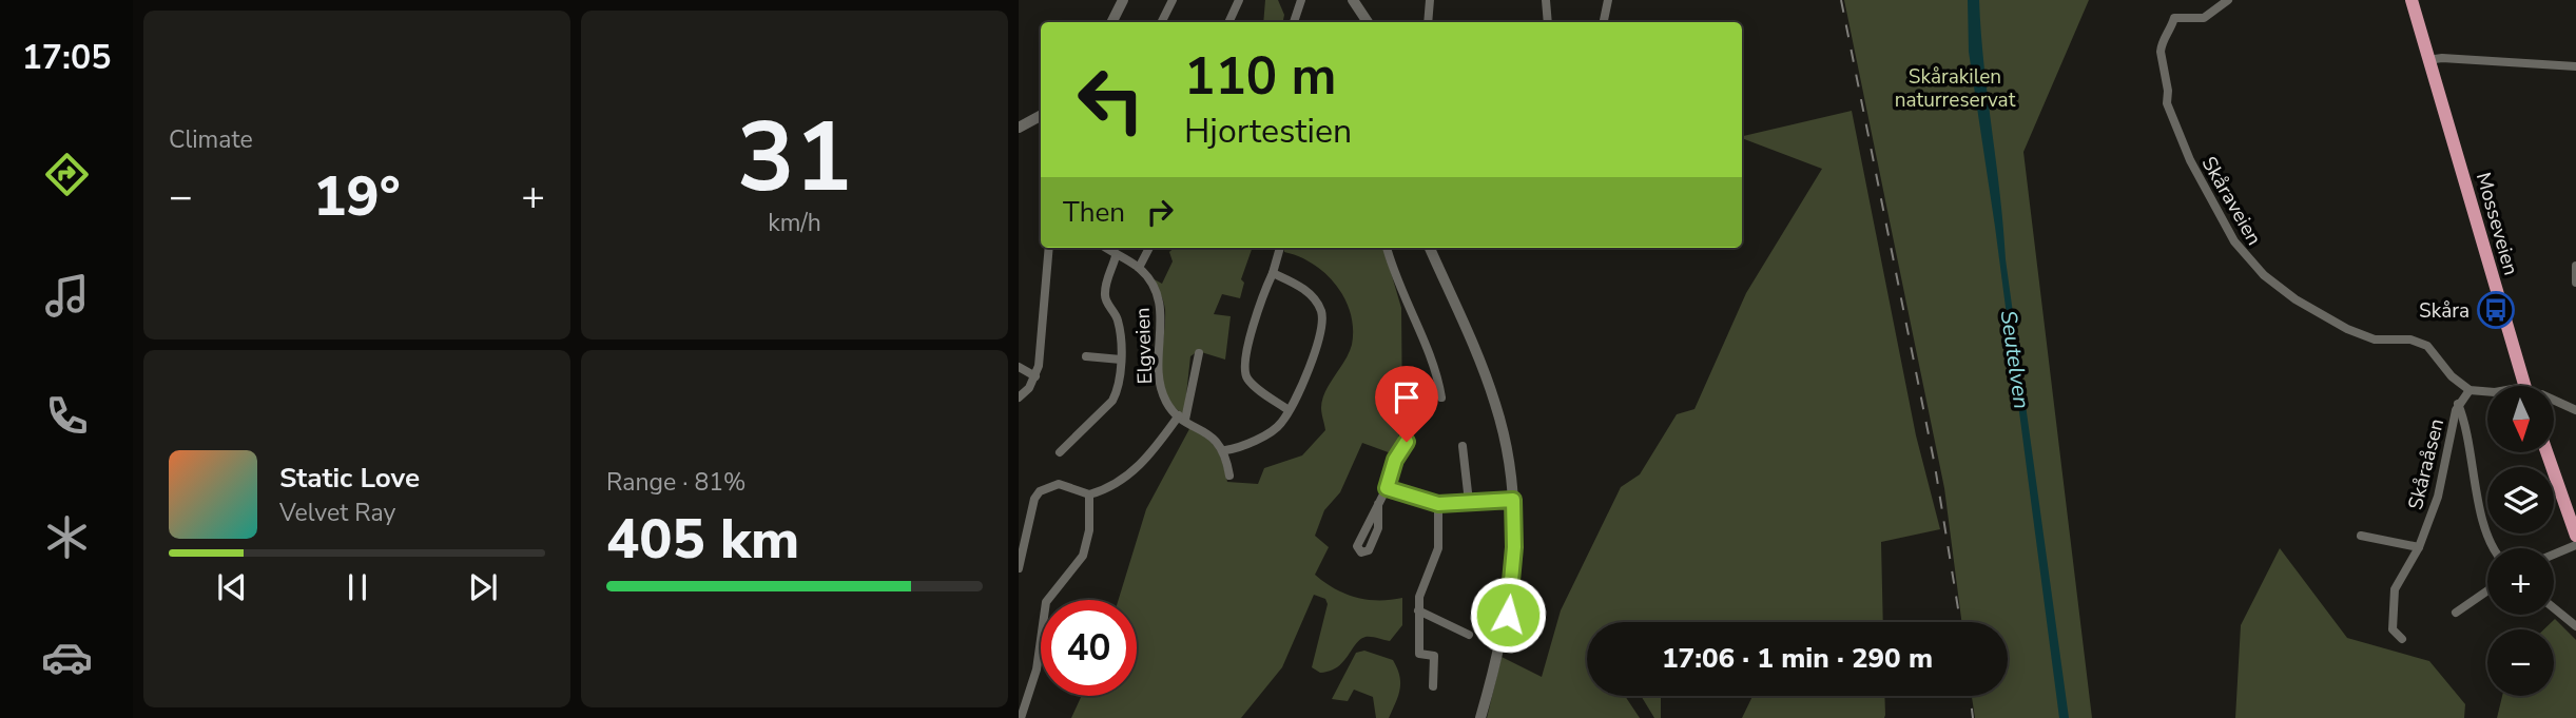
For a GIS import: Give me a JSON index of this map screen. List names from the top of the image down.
{
  "streets": {
    "highway": ["Mosseveien"],
    "street": ["Skåraveien", "Elgveien", "Skåraåsen"]
  },
  "crossings": [
    ["Skåraveien", "Skåraåsen"]
  ],
  "water": ["Seutelven"],
  "parks": ["Skårakilen naturreservat"],
  "places": {
    "bus stop": ["Skåra"]
  },
  "north": "bottom",
  "page": {
    "tabs": "17:05",
    "tile": [
      "Climate",
      ["31", "km/h"],
      ["Range · 81%", "405 km"]
    ],
    "turn": ["110 m", "Hjortestien"],
    "heat": ["−", "19°", "+"],
    "then": "Then",
    "map_buttons": ["+", "−"],
    "song": ["Static Love", "Velvet Ray"],
    "limit": "40",
    "trip": "17:06 · 1 min · 290 m"
  }
}
